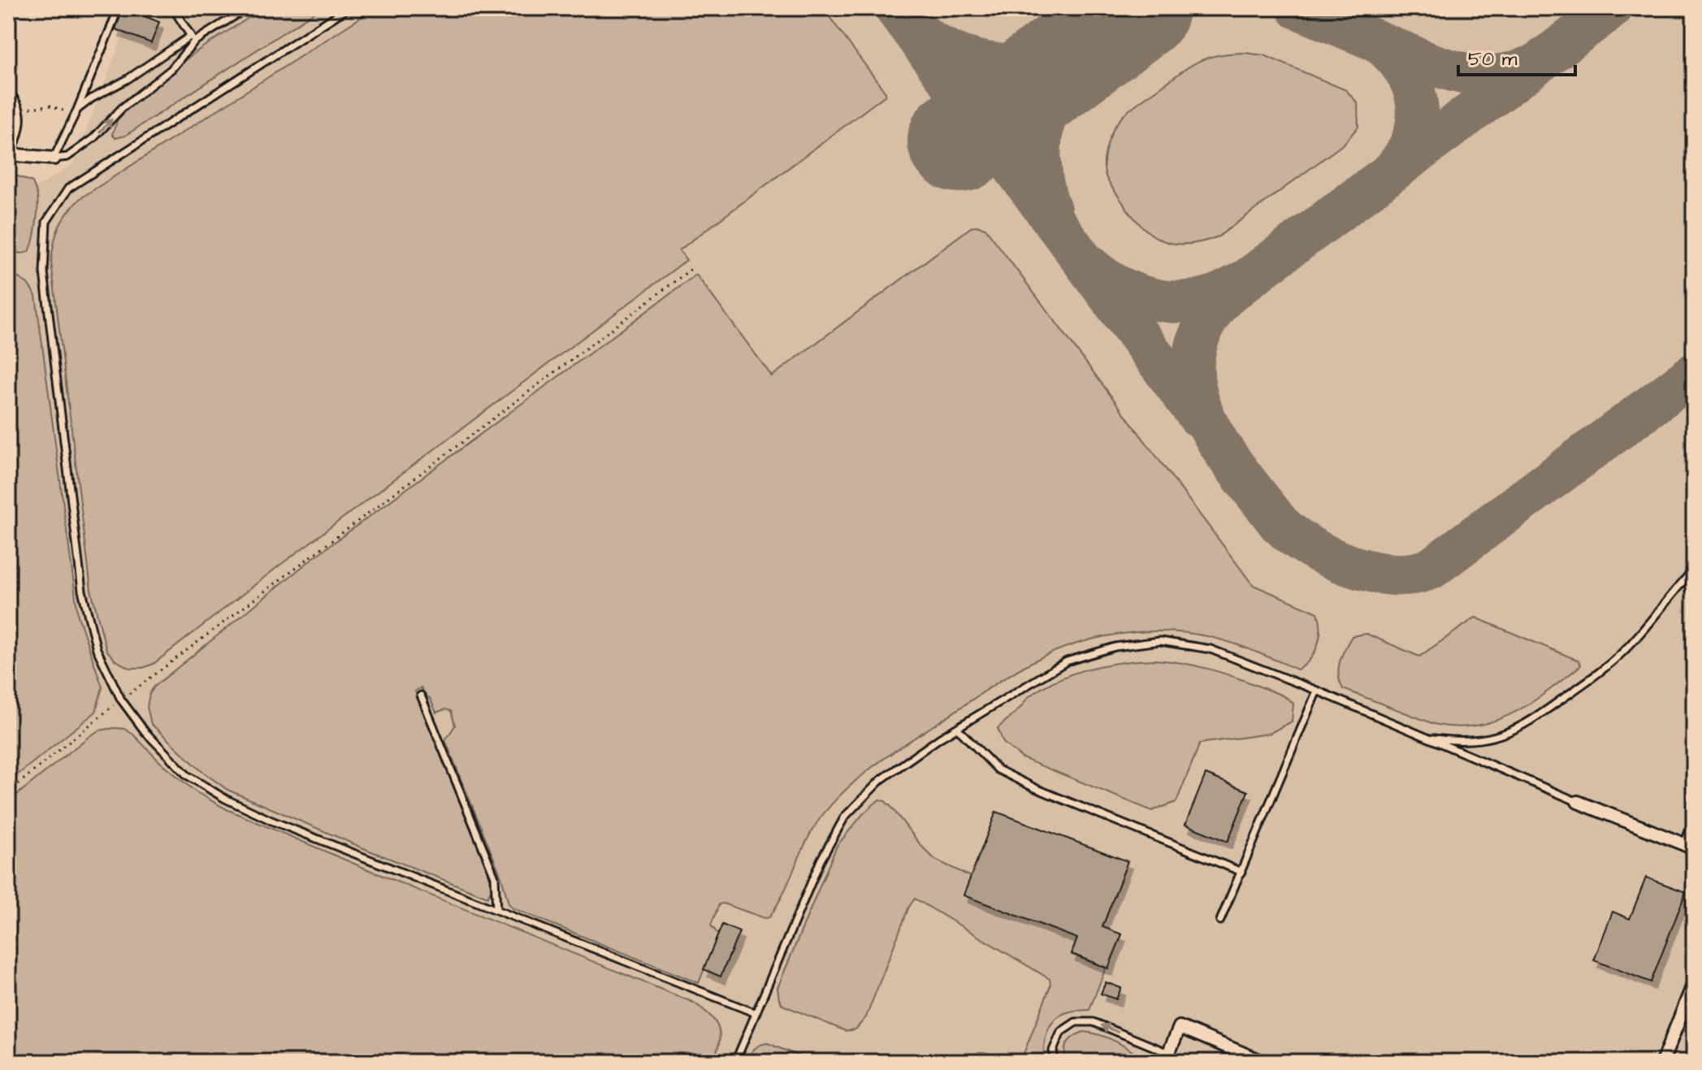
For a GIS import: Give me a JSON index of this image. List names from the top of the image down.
{
  "scale_bar": "50 m"
}
